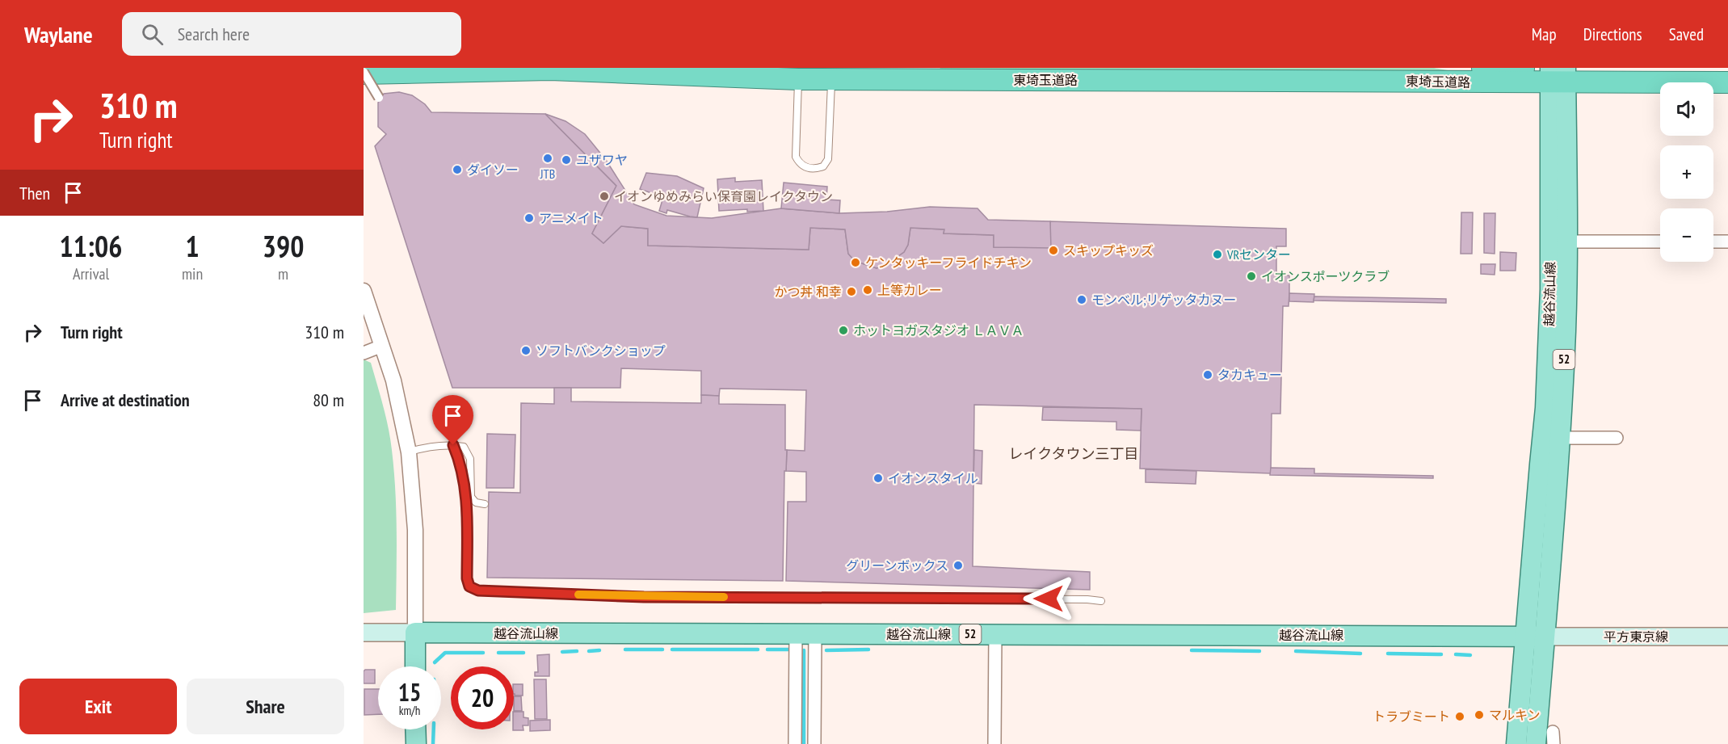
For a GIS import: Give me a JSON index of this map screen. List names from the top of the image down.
{
  "streets": {
    "highway": ["東埼玉道路"],
    "main road": ["越谷流山線", "52", "平方東京線"]
  },
  "crossings": [
    ["東埼玉道路", "越谷流山線"],
    ["越谷流山線", "平方東京線"]
  ],
  "districts": ["レイクタウン三丁目"],
  "places": [
    "JTB",
    "ユザワヤ",
    "ダイソー",
    "イオンゆめみらい保育園レイクタウン",
    "アニメイト",
    "スキップキッズ",
    "VRセンター",
    "ケンタッキーフライドチキン",
    "イオンスポーツクラブ",
    "上等カレー",
    "かつ丼 和幸",
    "モンベル;リゲッタカヌー",
    "ホットヨガスタジオ ＬＡＶＡ",
    "ソフトバンクショップ",
    "タカキュー",
    "イオンスタイル",
    "グリーンボックス",
    "マルキン",
    "トラブミート"
  ],
  "page": {
    "header": "Waylane",
    "search": "Search here",
    "nav": ["Map", "Directions", "Saved"],
    "turn": ["310 m", "Turn right"],
    "map_buttons": ["+", "−"],
    "then": "Then",
    "eta": [
      "11:06",
      "Arrival",
      "1",
      "min",
      "390",
      "m"
    ],
    "list": [
      {
        "name": "Turn right",
        "value": "310 m"
      },
      {
        "name": "Arrive at destination",
        "value": "80 m"
      }
    ],
    "speed": "15 km/h",
    "limit": "20",
    "buttons": ["Exit", "Share"]
  }
}
